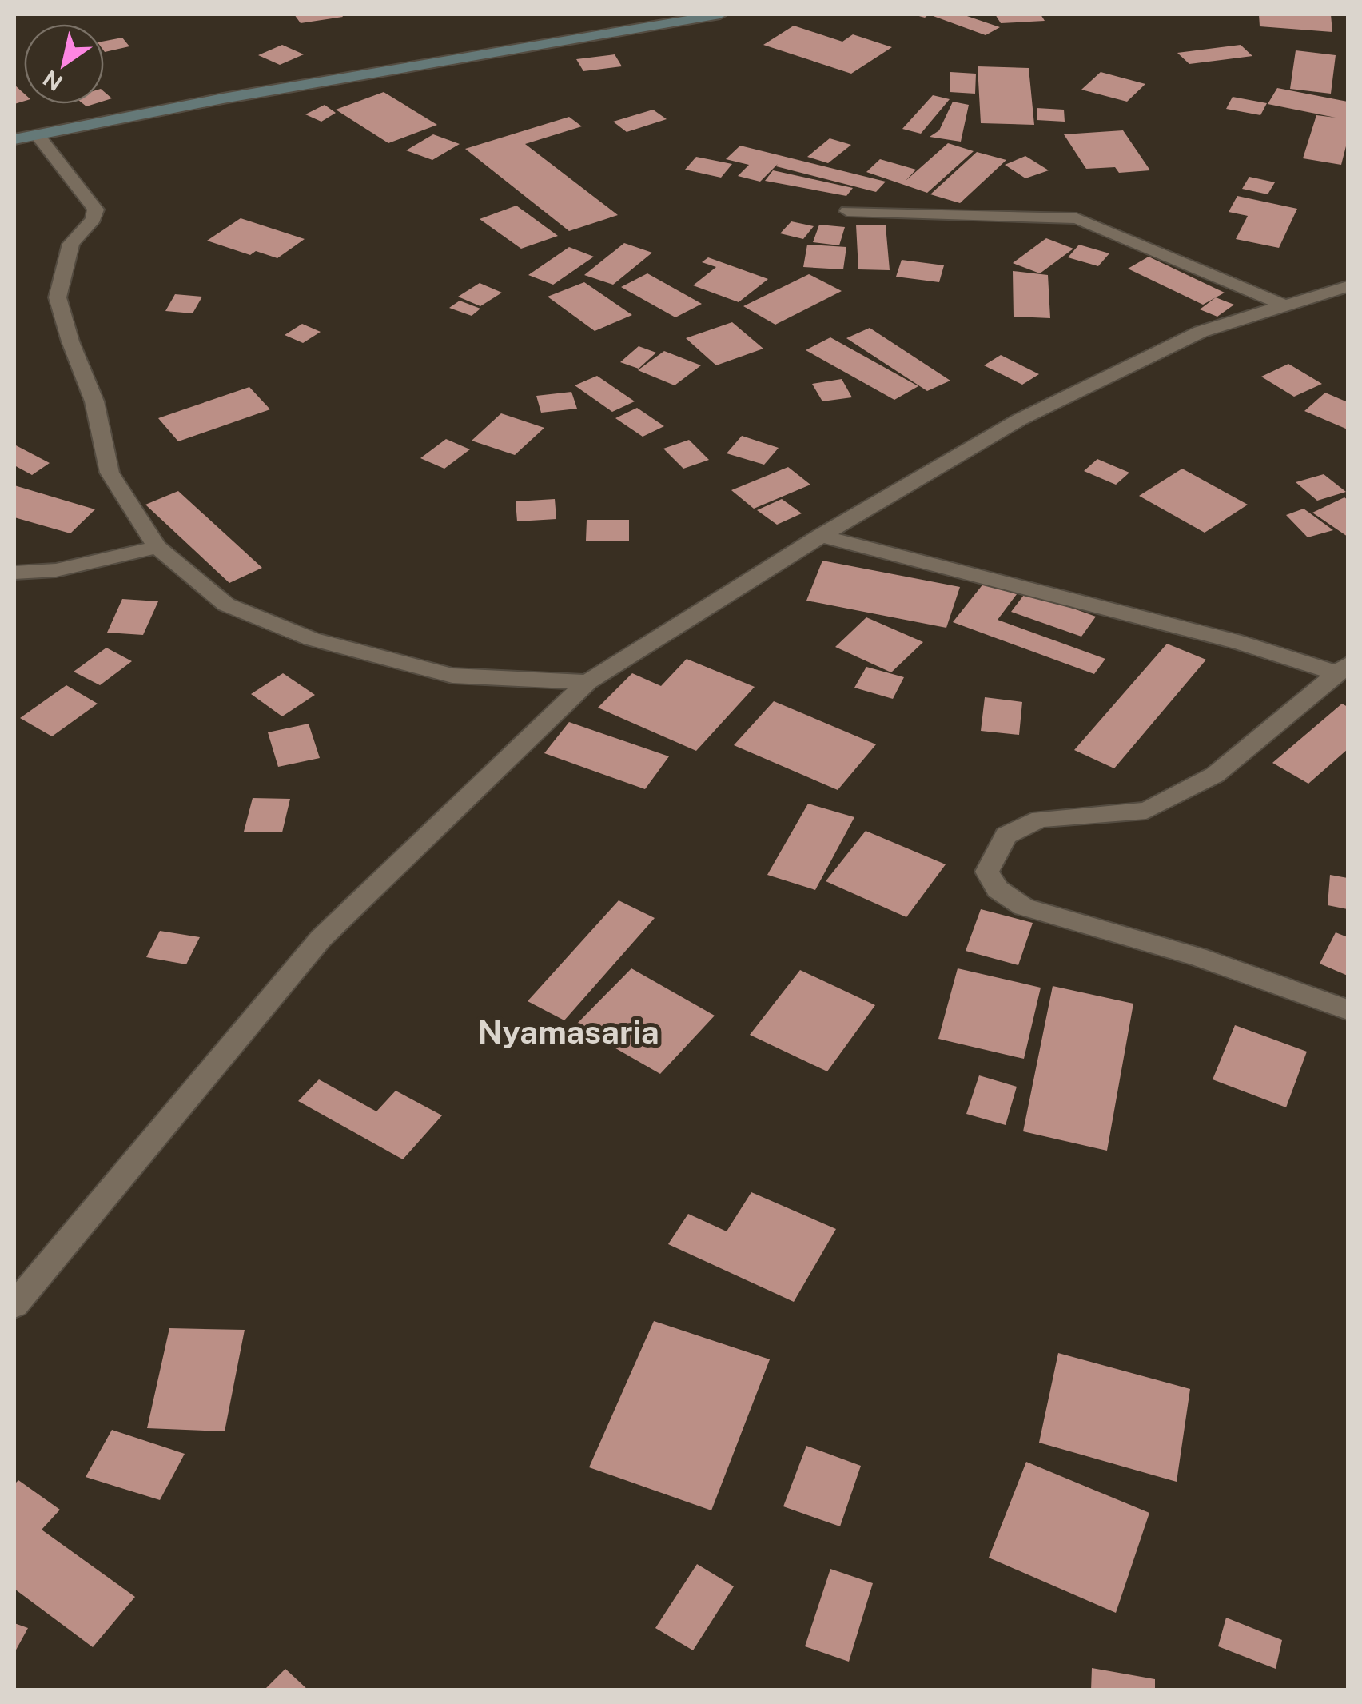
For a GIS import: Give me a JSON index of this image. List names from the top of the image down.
{
  "districts": ["Nyamasaria"],
  "north": "bottom left"
}
